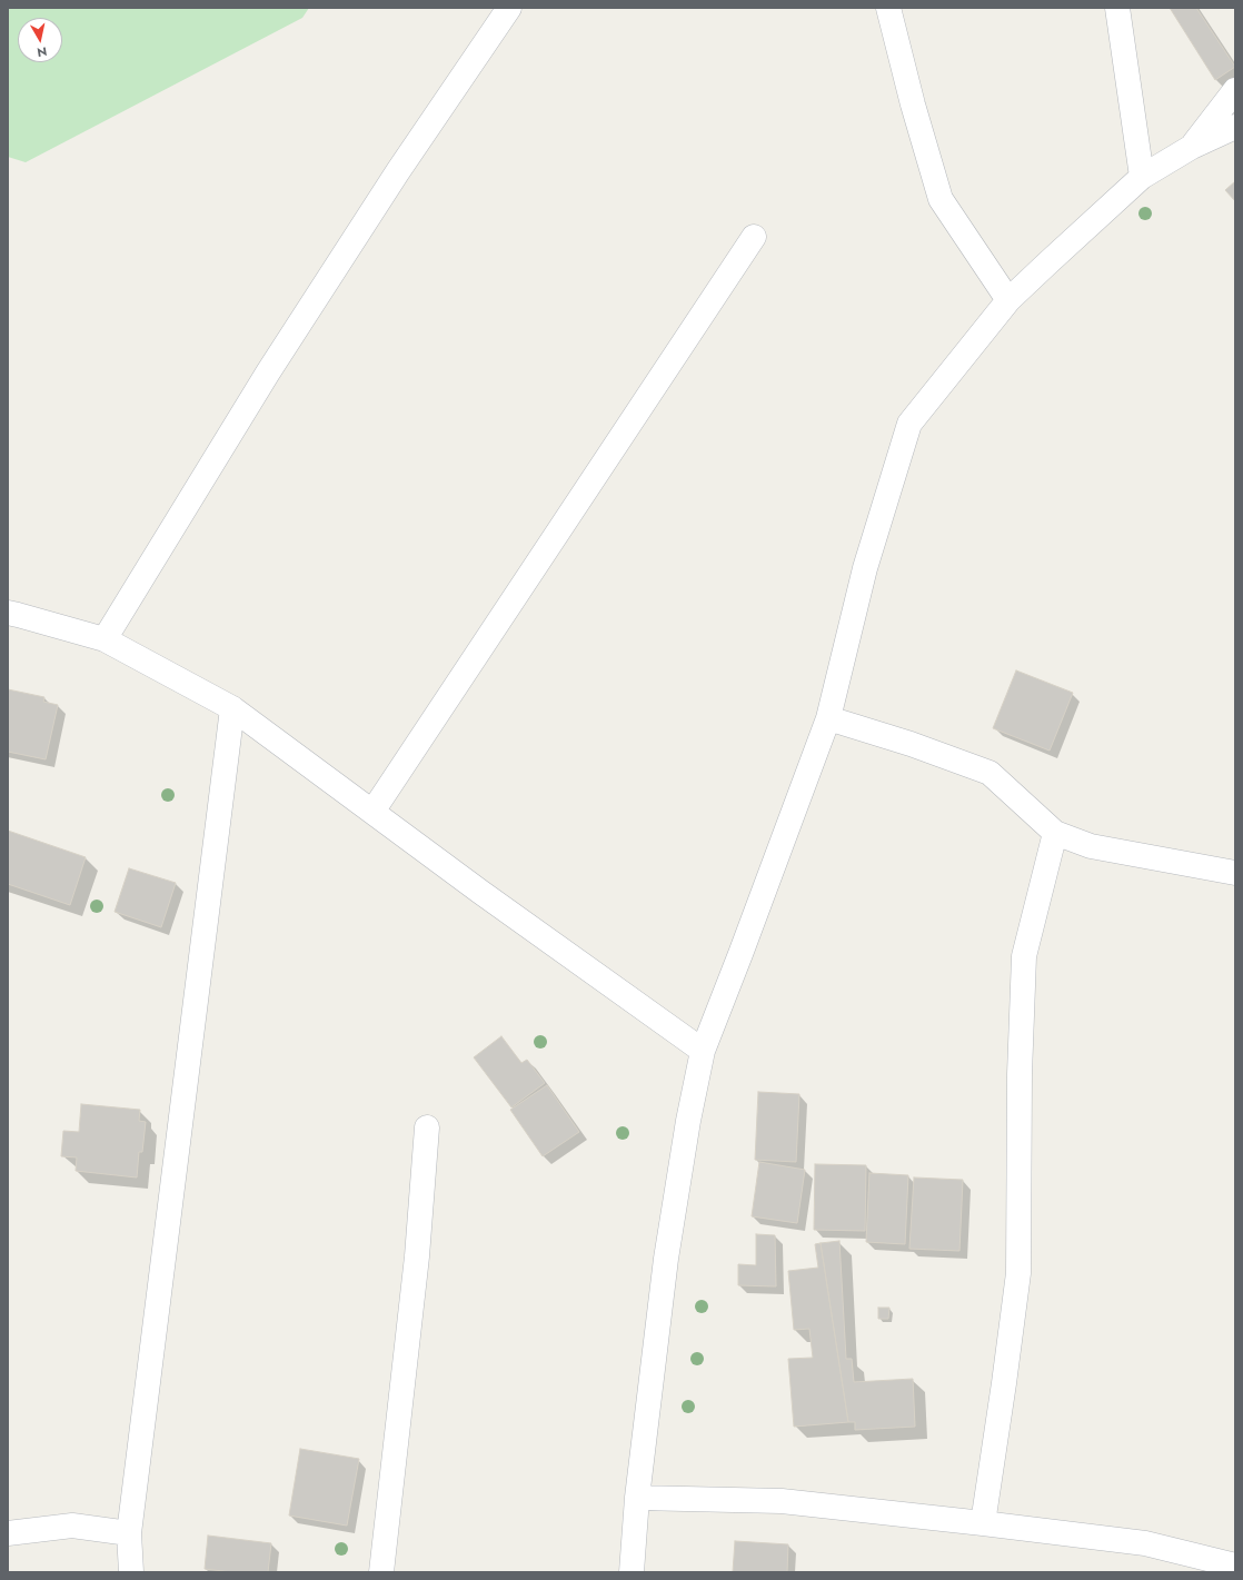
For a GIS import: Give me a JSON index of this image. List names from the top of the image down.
{
  "north": "bottom"
}
